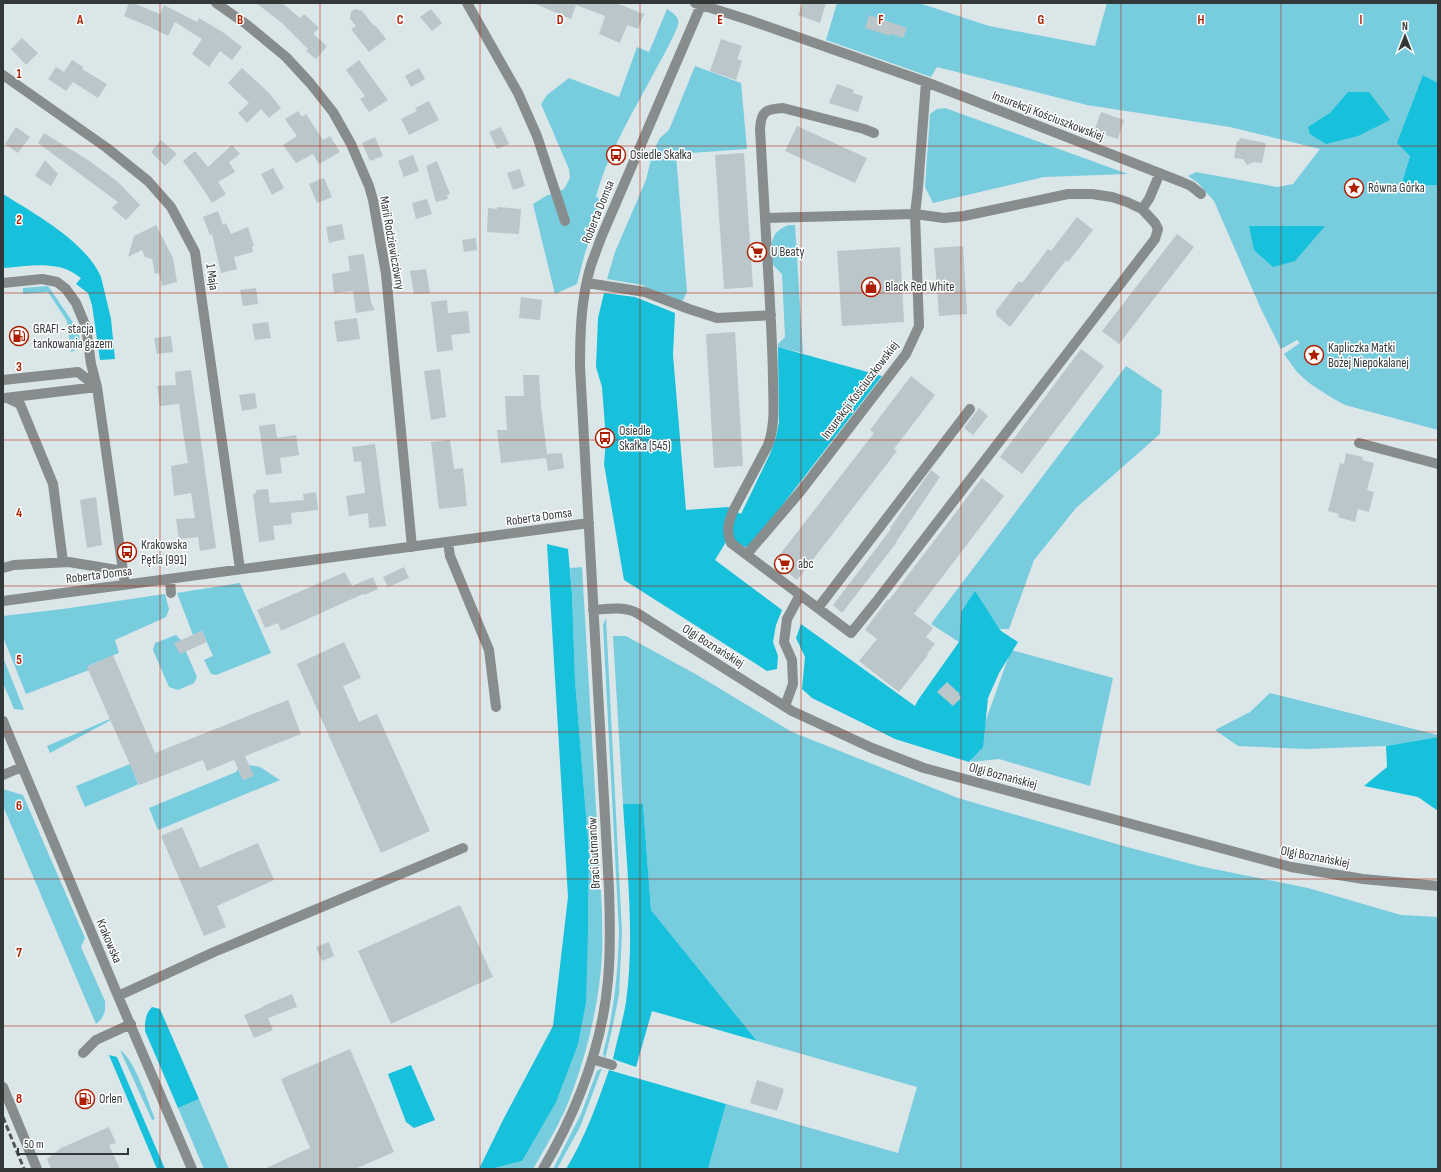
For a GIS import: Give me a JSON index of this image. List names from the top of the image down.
{
  "streets": {
    "street": [
      "Insurekcji Kościuszkowskiej",
      "Roberta Domsa",
      "Marii Rodziewiczówny",
      "1 Maja",
      "Olgi Boznańskiej",
      "Braci Gutmanów",
      "Krakowska"
    ]
  },
  "crossings": [
    ["Insurekcji Kościuszkowskiej", "Roberta Domsa"],
    ["Roberta Domsa", "Marii Rodziewiczówny"],
    ["Roberta Domsa", "1 Maja"],
    ["Roberta Domsa", "Braci Gutmanów"],
    ["Olgi Boznańskiej", "Braci Gutmanów"]
  ],
  "places": {
    "bus stop": ["Osiedle Skałka", "Osiedle Skałka (545)", "Krakowska Pętla (991)"],
    "place": ["Równa Górka", "Kapliczka Matki Bożej Niepokalanej"],
    "supermarket": ["U Beaty", "abc"],
    "shop": ["Black Red White"],
    "fuel station": ["GRAFI - stacja tankowania gazem", "Orlen"]
  },
  "scale_bar": "50 m",
  "north": "top",
  "grid": {
    "columns": [
      "A",
      "B",
      "C",
      "D",
      "E",
      "F",
      "G",
      "H",
      "I"
    ],
    "rows": [
      "1",
      "2",
      "3",
      "4",
      "5",
      "6",
      "7",
      "8"
    ]
  }
}
